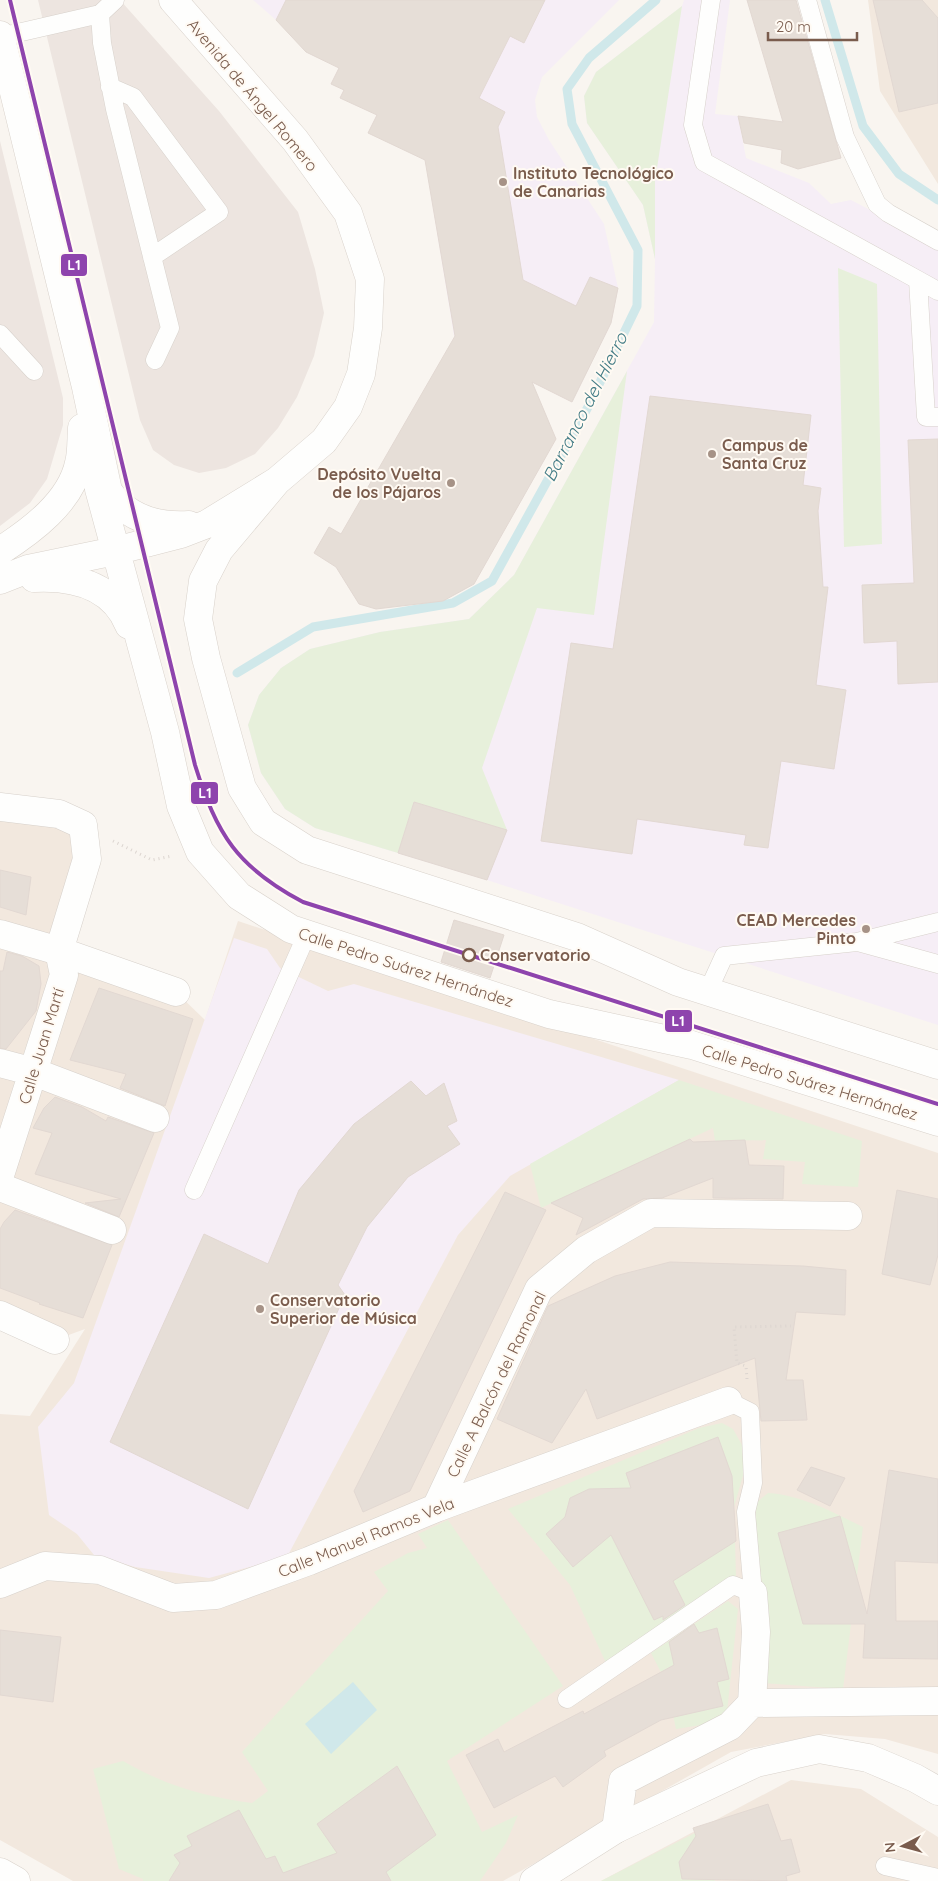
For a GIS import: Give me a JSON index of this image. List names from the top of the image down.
{
  "streets": {
    "street": [
      "Avenida de Ángel Romero",
      "Calle Pedro Suárez Hernández",
      "Calle Juan Martí",
      "Calle A Balcón del Ramonal",
      "Calle Manuel Ramos Vela"
    ]
  },
  "crossings": [
    ["Avenida de Ángel Romero", "Calle Pedro Suárez Hernández"],
    ["Calle A Balcón del Ramonal", "Calle Manuel Ramos Vela"]
  ],
  "water": ["Barranco del Hierro"],
  "places": [
    "Instituto Tecnológico de Canarias",
    "Campus de Santa Cruz",
    "Depósito Vuelta de los Pájaros",
    "CEAD Mercedes Pinto",
    "Conservatorio",
    "Conservatorio Superior de Música"
  ],
  "lines": ["transit line L1"],
  "scale_bar": "20 m",
  "north": "left"
}
